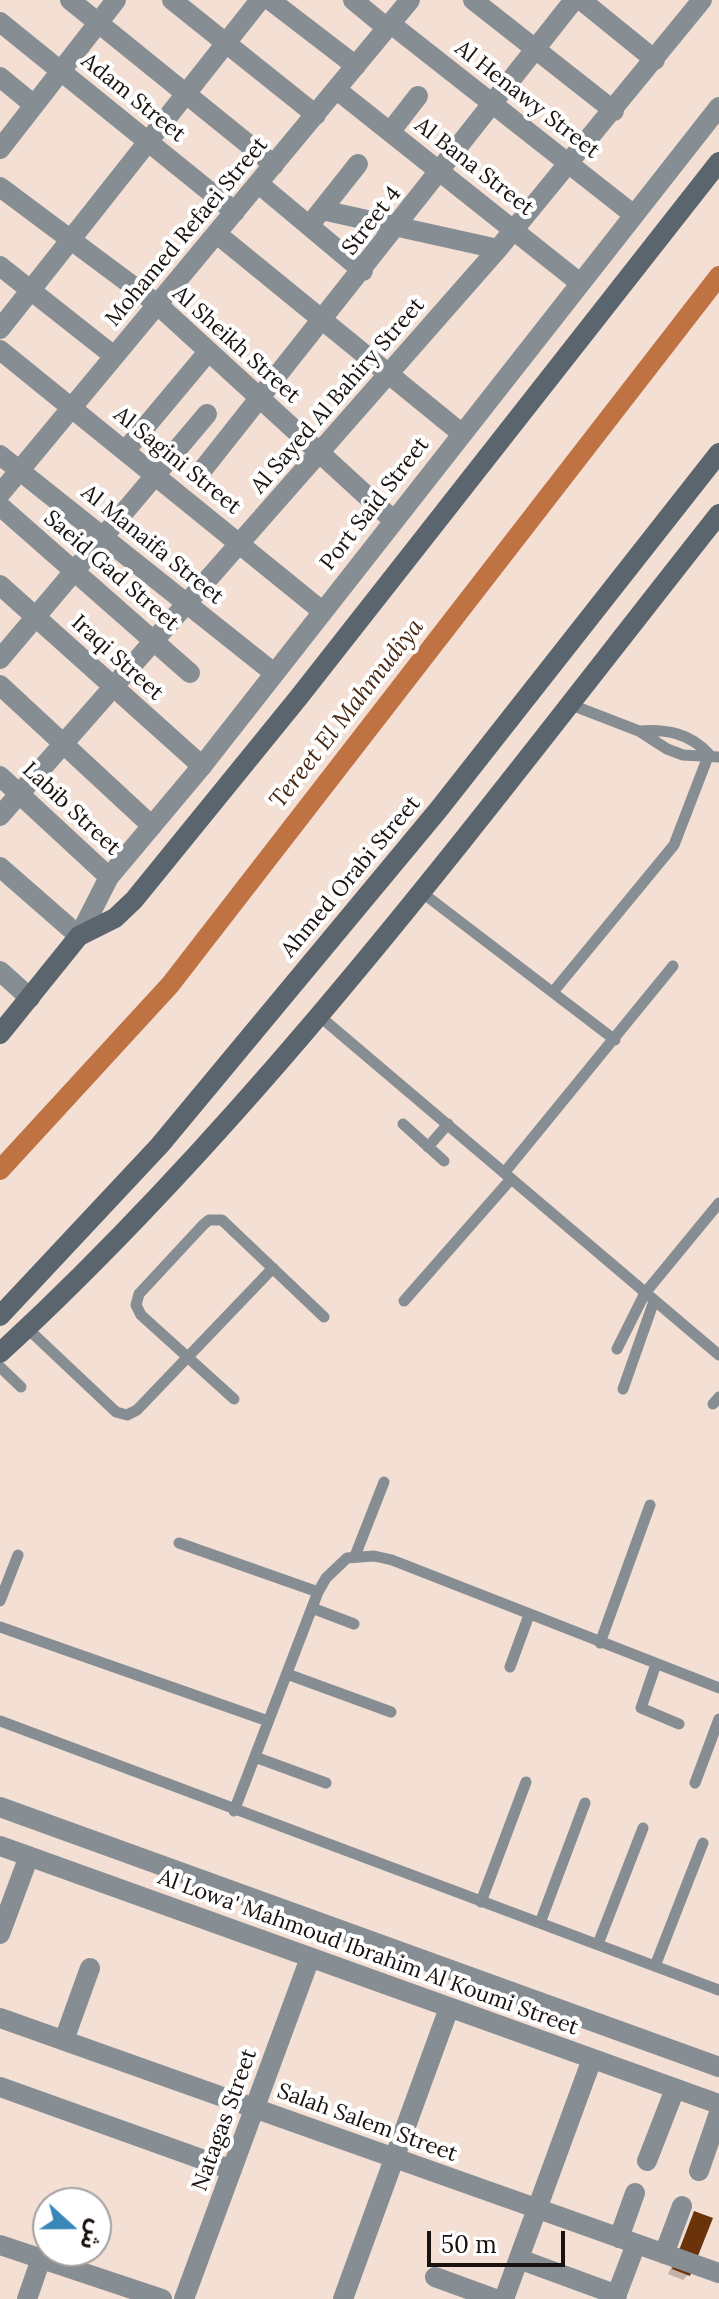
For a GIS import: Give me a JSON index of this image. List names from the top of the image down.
{
  "streets": {
    "main road": ["Port Said Street", "Ahmed Orabi Street"],
    "street": [
      "Adam Street",
      "Al Henawy Street",
      "Al Bana Street",
      "Street 4",
      "Mohamed Refaei Street",
      "Al Sheikh Street",
      "Al Sayed Al Bahiry Street",
      "Al Sagini Street",
      "Al Manaifa Street",
      "Saeid Gad Street",
      "Iraqi Street",
      "Labib Street",
      "Al Lowa' Mahmoud Ibrahim Al Koumi Street",
      "Natagas Street",
      "Salah Salem Street"
    ]
  },
  "crossings": [
    ["Adam Street", "Mohamed Refaei Street"],
    ["Al Henawy Street", "Street 4"],
    ["Al Henawy Street", "Mohamed Refaei Street"],
    ["Al Henawy Street", "Al Sayed Al Bahiry Street"],
    ["Al Henawy Street", "Port Said Street"],
    ["Al Bana Street", "Street 4"],
    ["Al Bana Street", "Mohamed Refaei Street"],
    ["Al Bana Street", "Al Sayed Al Bahiry Street"],
    ["Al Bana Street", "Port Said Street"],
    ["Street 4", "Al Sheikh Street"],
    ["Mohamed Refaei Street", "Al Sheikh Street"],
    ["Mohamed Refaei Street", "Al Sagini Street"],
    ["Mohamed Refaei Street", "Al Manaifa Street"],
    ["Al Sheikh Street", "Al Sayed Al Bahiry Street"],
    ["Al Sheikh Street", "Port Said Street"],
    ["Al Sayed Al Bahiry Street", "Al Sagini Street"],
    ["Al Sayed Al Bahiry Street", "Al Manaifa Street"],
    ["Al Sayed Al Bahiry Street", "Saeid Gad Street"],
    ["Al Sayed Al Bahiry Street", "Iraqi Street"],
    ["Al Sayed Al Bahiry Street", "Labib Street"],
    ["Al Sagini Street", "Port Said Street"],
    ["Port Said Street", "Al Manaifa Street"],
    ["Port Said Street", "Iraqi Street"],
    ["Port Said Street", "Labib Street"],
    ["Al Lowa' Mahmoud Ibrahim Al Koumi Street", "Natagas Street"],
    ["Natagas Street", "Salah Salem Street"]
  ],
  "water": ["Tereet El Mahmudiya"],
  "scale_bar": "50 m",
  "north": "right"
}
